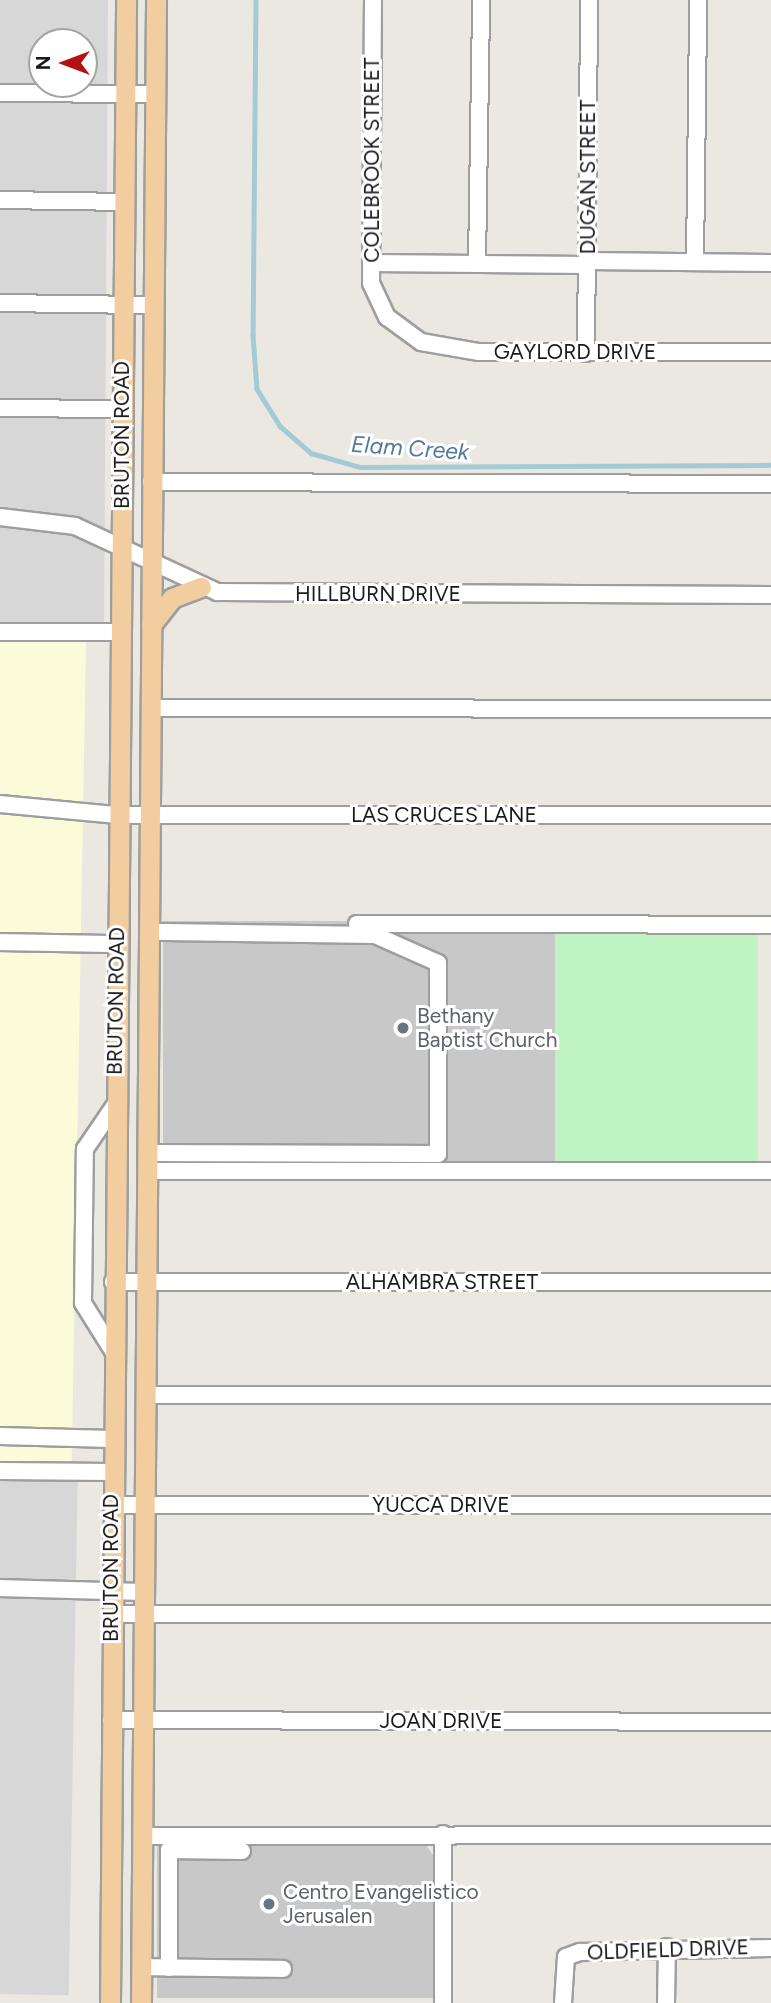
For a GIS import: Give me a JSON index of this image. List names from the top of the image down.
{
  "streets": {
    "main road": ["BRUTON ROAD"],
    "street": [
      "COLEBROOK STREET",
      "DUGAN STREET",
      "GAYLORD DRIVE",
      "HILLBURN DRIVE",
      "LAS CRUCES LANE",
      "ALHAMBRA STREET",
      "YUCCA DRIVE",
      "JOAN DRIVE",
      "OLDFIELD DRIVE"
    ]
  },
  "crossings": [
    ["COLEBROOK STREET", "GAYLORD DRIVE"],
    ["DUGAN STREET", "GAYLORD DRIVE"],
    ["BRUTON ROAD", "HILLBURN DRIVE"],
    ["BRUTON ROAD", "LAS CRUCES LANE"],
    ["BRUTON ROAD", "ALHAMBRA STREET"],
    ["BRUTON ROAD", "YUCCA DRIVE"],
    ["BRUTON ROAD", "JOAN DRIVE"]
  ],
  "water": ["Elam Creek"],
  "places": ["Bethany Baptist Church", "Centro Evangelistico Jerusalen"],
  "north": "left"
}
